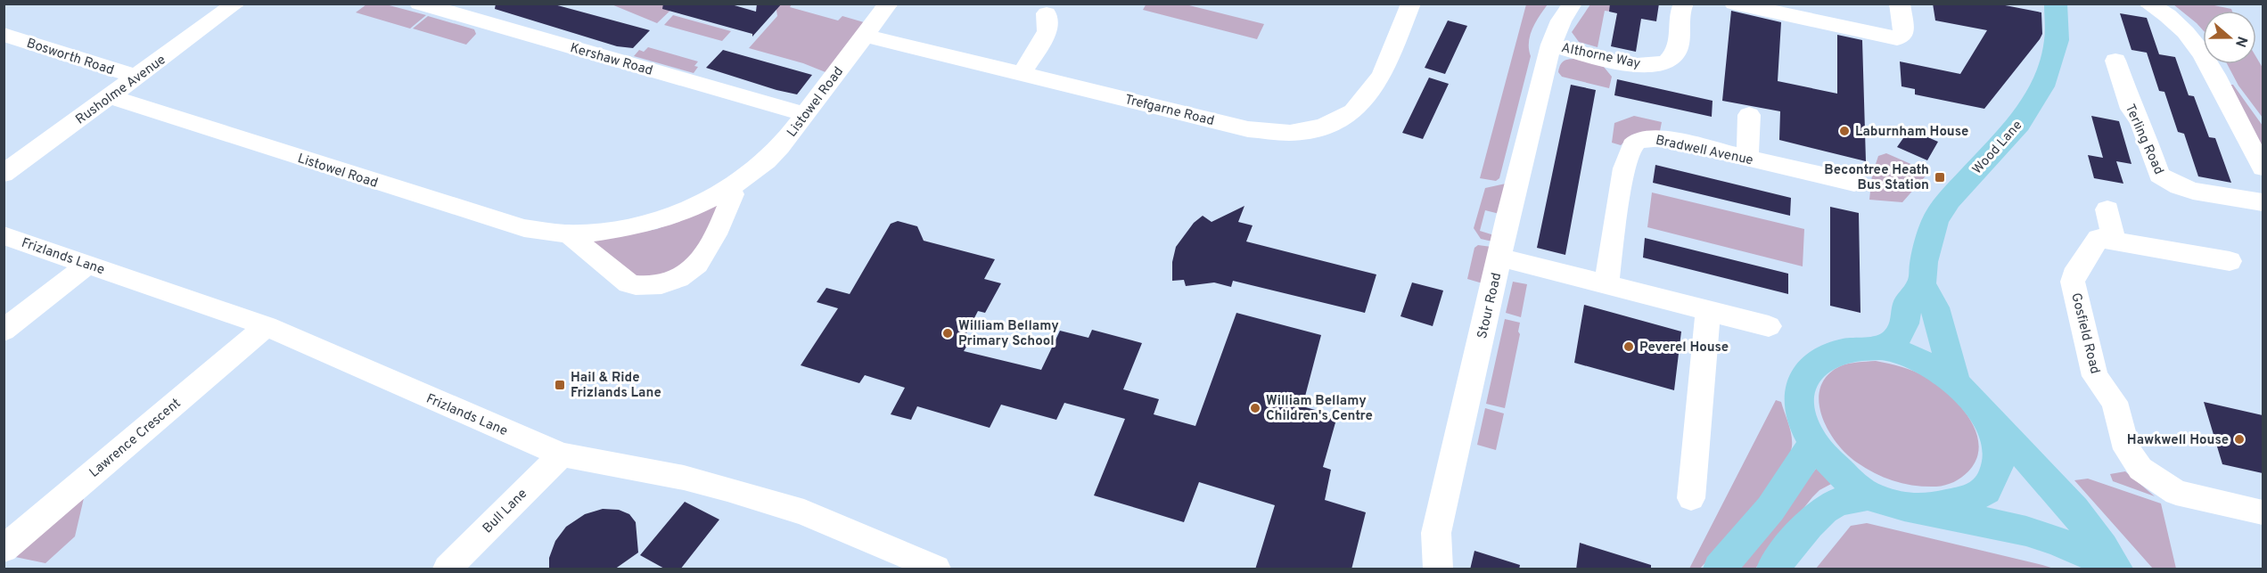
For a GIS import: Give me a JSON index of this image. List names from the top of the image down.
{
  "streets": {
    "main road": ["Wood Lane"],
    "street": [
      "Althorne Way",
      "Bosworth Road",
      "Kershaw Road",
      "Rusholme Avenue",
      "Listowel Road",
      "Trefgarne Road",
      "Terling Road",
      "Bradwell Avenue",
      "Frizlands Lane",
      "Stour Road",
      "Gosfield Road",
      "Lawrence Crescent",
      "Bull Lane"
    ]
  },
  "crossings": [
    ["Althorne Way", "Stour Road"],
    ["Bosworth Road", "Rusholme Avenue"],
    ["Kershaw Road", "Listowel Road"],
    ["Rusholme Avenue", "Listowel Road"],
    ["Listowel Road", "Trefgarne Road"],
    ["Frizlands Lane", "Lawrence Crescent"],
    ["Frizlands Lane", "Bull Lane"]
  ],
  "places": {
    "other": [
      "Laburnham House",
      "William Bellamy Primary School",
      "Peverel House",
      "William Bellamy Children's Centre",
      "Hawkwell House"
    ],
    "transit": ["Becontree Heath Bus Station", "Hail & Ride Frizlands Lane"]
  },
  "north": "right"
}
